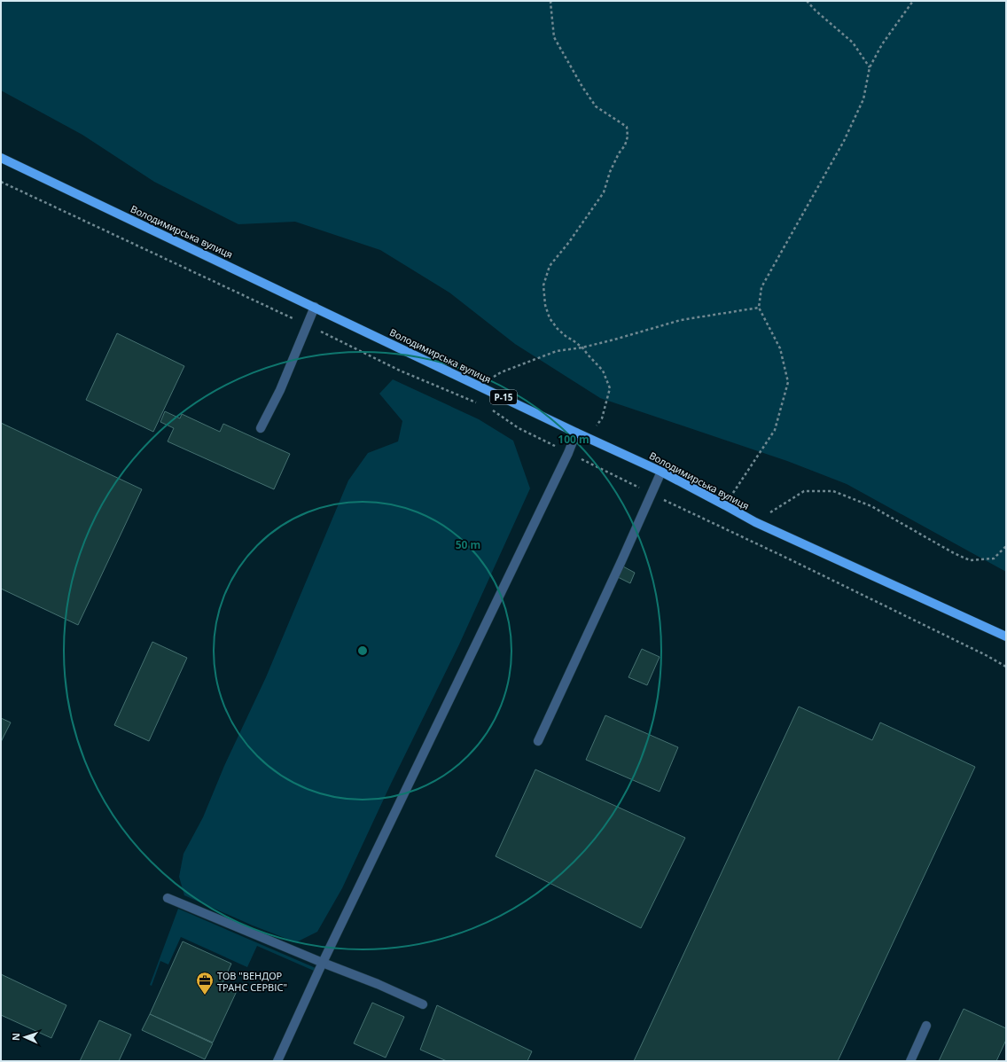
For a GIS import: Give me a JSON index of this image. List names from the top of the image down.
{
  "streets": {
    "main road": ["Володимирська вулиця", "Р-15"]
  },
  "places": {
    "office": ["ТОВ \"ВЕНДОР ТРАНС СЕРВІС\""]
  },
  "north": "left",
  "rings": ["100 m", "50 m"]
}
